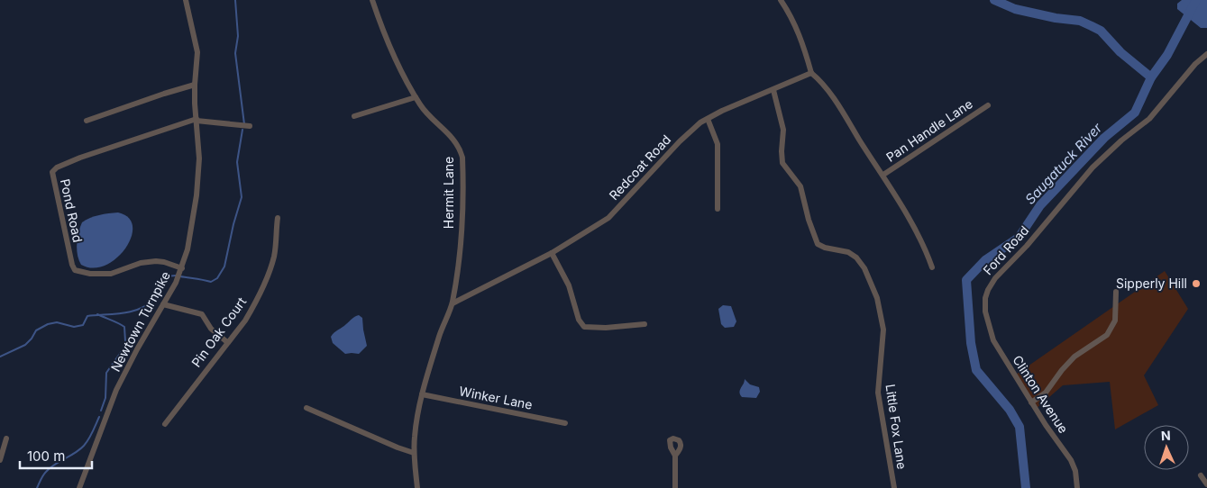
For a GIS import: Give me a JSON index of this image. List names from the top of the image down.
{
  "streets": {
    "street": [
      "Pan Handle Lane",
      "Redcoat Road",
      "Hermit Lane",
      "Pond Road",
      "Ford Road",
      "Newtown Turnpike",
      "Pin Oak Court",
      "Clinton Avenue",
      "Winker Lane",
      "Little Fox Lane"
    ]
  },
  "crossings": [
    ["Redcoat Road", "Hermit Lane"],
    ["Redcoat Road", "Little Fox Lane"],
    ["Pond Road", "Newtown Turnpike"],
    ["Ford Road", "Clinton Avenue"]
  ],
  "water": ["Saugatuck River"],
  "places": ["Sipperly Hill"],
  "scale_bar": "100 m",
  "north": "top"
}
